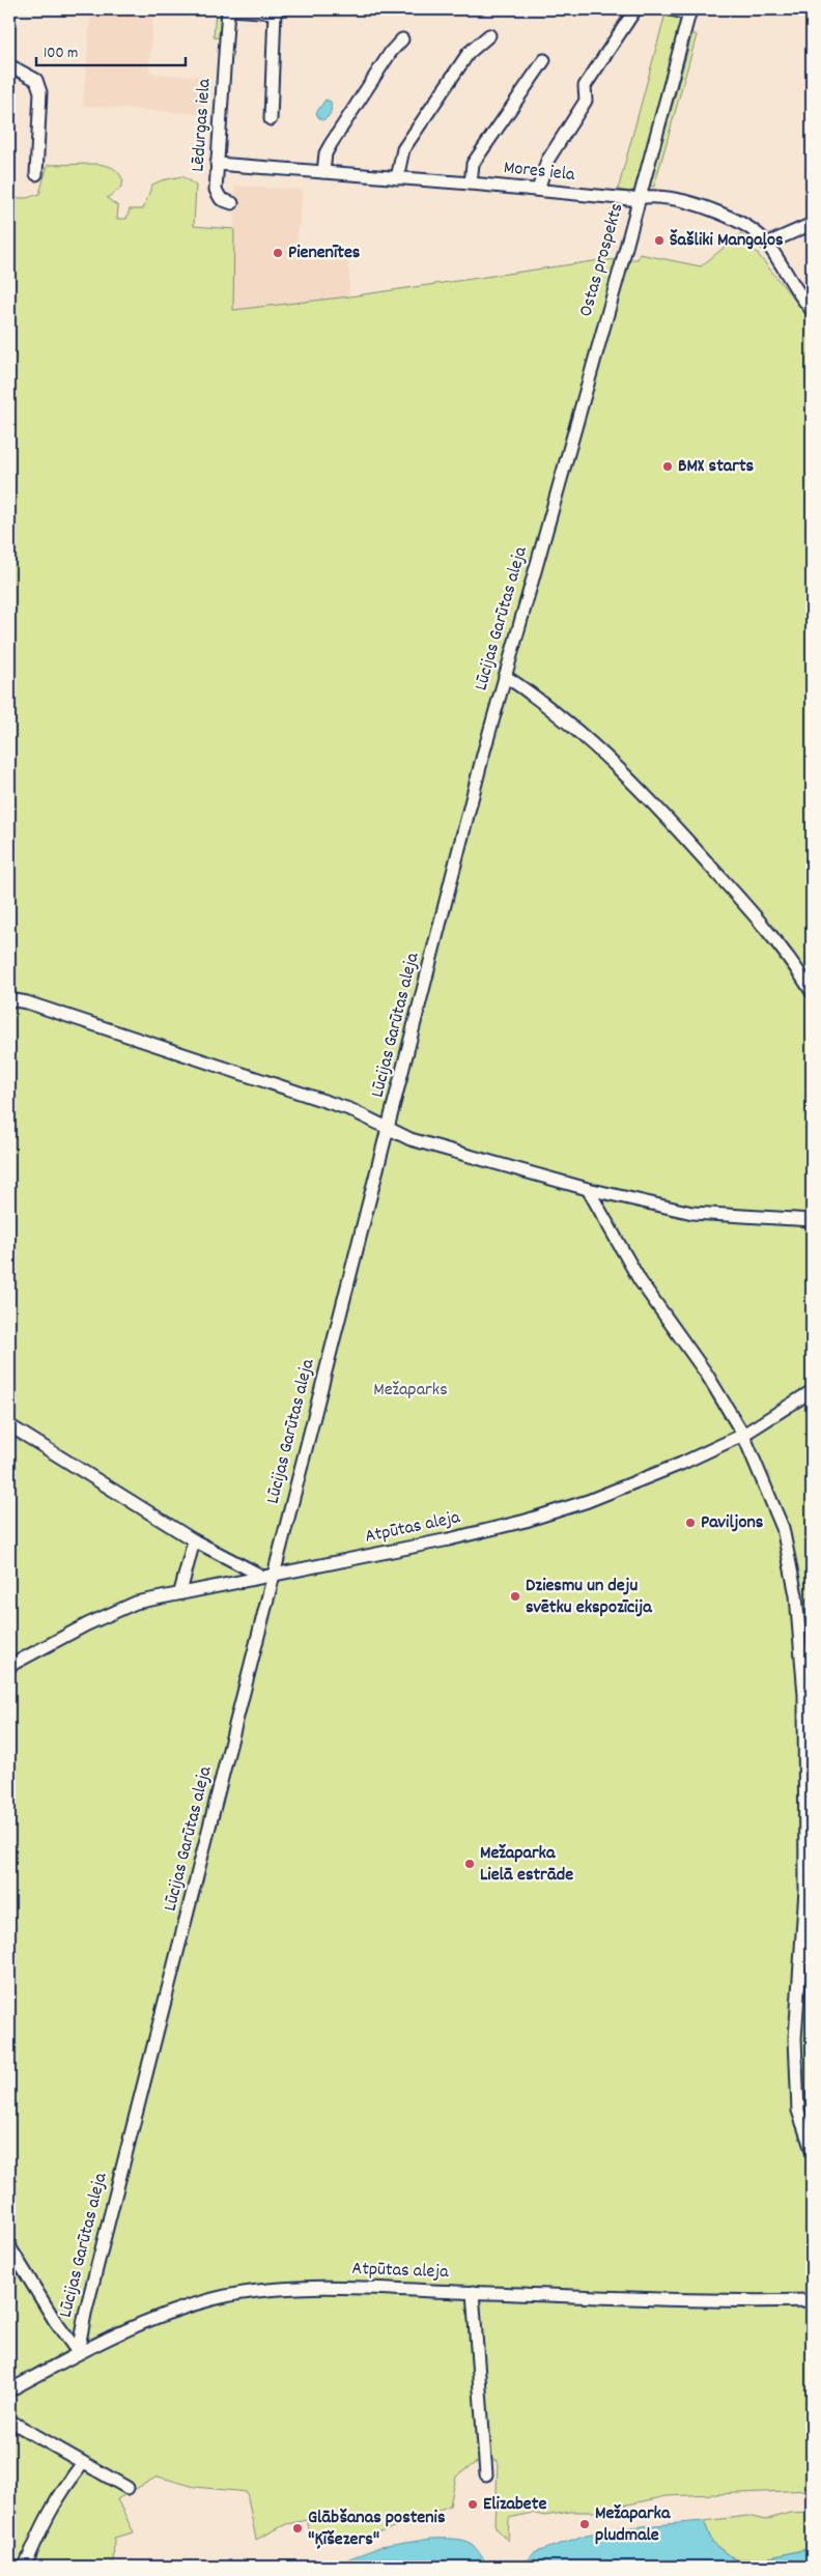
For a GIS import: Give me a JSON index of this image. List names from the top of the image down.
{
  "streets": {
    "street": [
      "Lēdurgas iela",
      "Mores iela",
      "Ostas prospekts",
      "Lūcijas Garūtas aleja",
      "Atpūtas aleja"
    ]
  },
  "crossings": [
    ["Lēdurgas iela", "Mores iela"],
    ["Mores iela", "Ostas prospekts"],
    ["Ostas prospekts", "Lūcijas Garūtas aleja"],
    ["Lūcijas Garūtas aleja", "Atpūtas aleja"]
  ],
  "parks": ["Mežaparks"],
  "places": [
    "Šašliki Mangaļos",
    "Pienenītes",
    "BMX starts",
    "Paviljons",
    "Dziesmu un deju svētku ekspozīcija",
    "Mežaparka Lielā estrāde",
    "Elizabete",
    "Mežaparka pludmale",
    "Glābšanas postenis \"Ķīšezers\""
  ],
  "scale_bar": "100 m"
}
